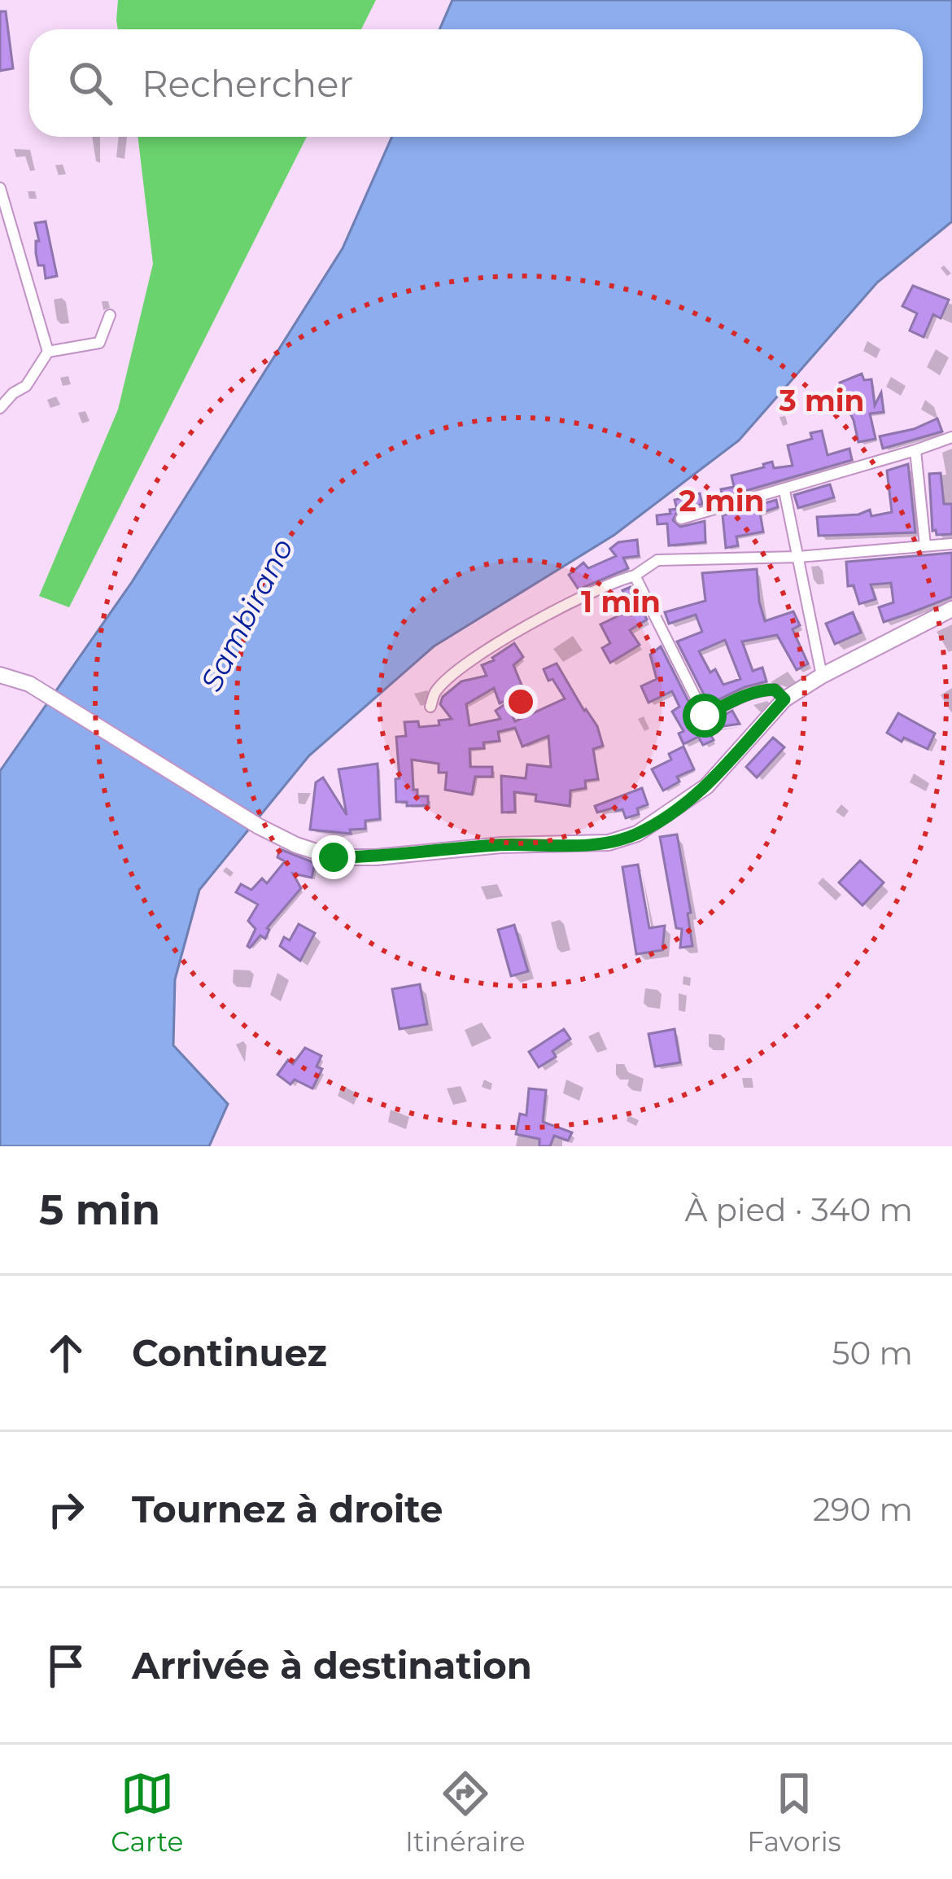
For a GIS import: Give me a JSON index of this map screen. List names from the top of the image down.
{
  "water": ["Sambirano"],
  "page": {
    "search": "Rechercher",
    "heading": ["5 min", "À pied · 340 m"],
    "list": [
      ["Continuez", "50 m"],
      ["Tournez à droite", "290 m"],
      "Arrivée à destination"
    ],
    "nav": ["Carte", "Itinéraire", "Favoris"]
  },
  "rings": ["3 min", "2 min", "1 min"]
}
